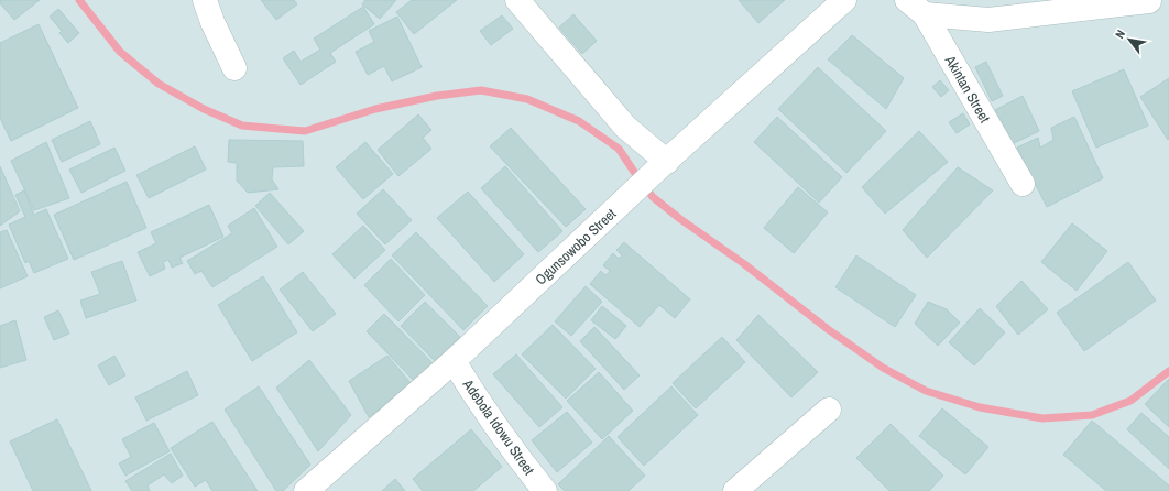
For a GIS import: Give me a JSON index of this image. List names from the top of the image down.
{
  "streets": {
    "street": ["Akintan Street", "Ogunsowobo Street", "Adebola Idowu Street"]
  },
  "crossings": [
    ["Ogunsowobo Street", "Adebola Idowu Street"]
  ],
  "north": "top left"
}
